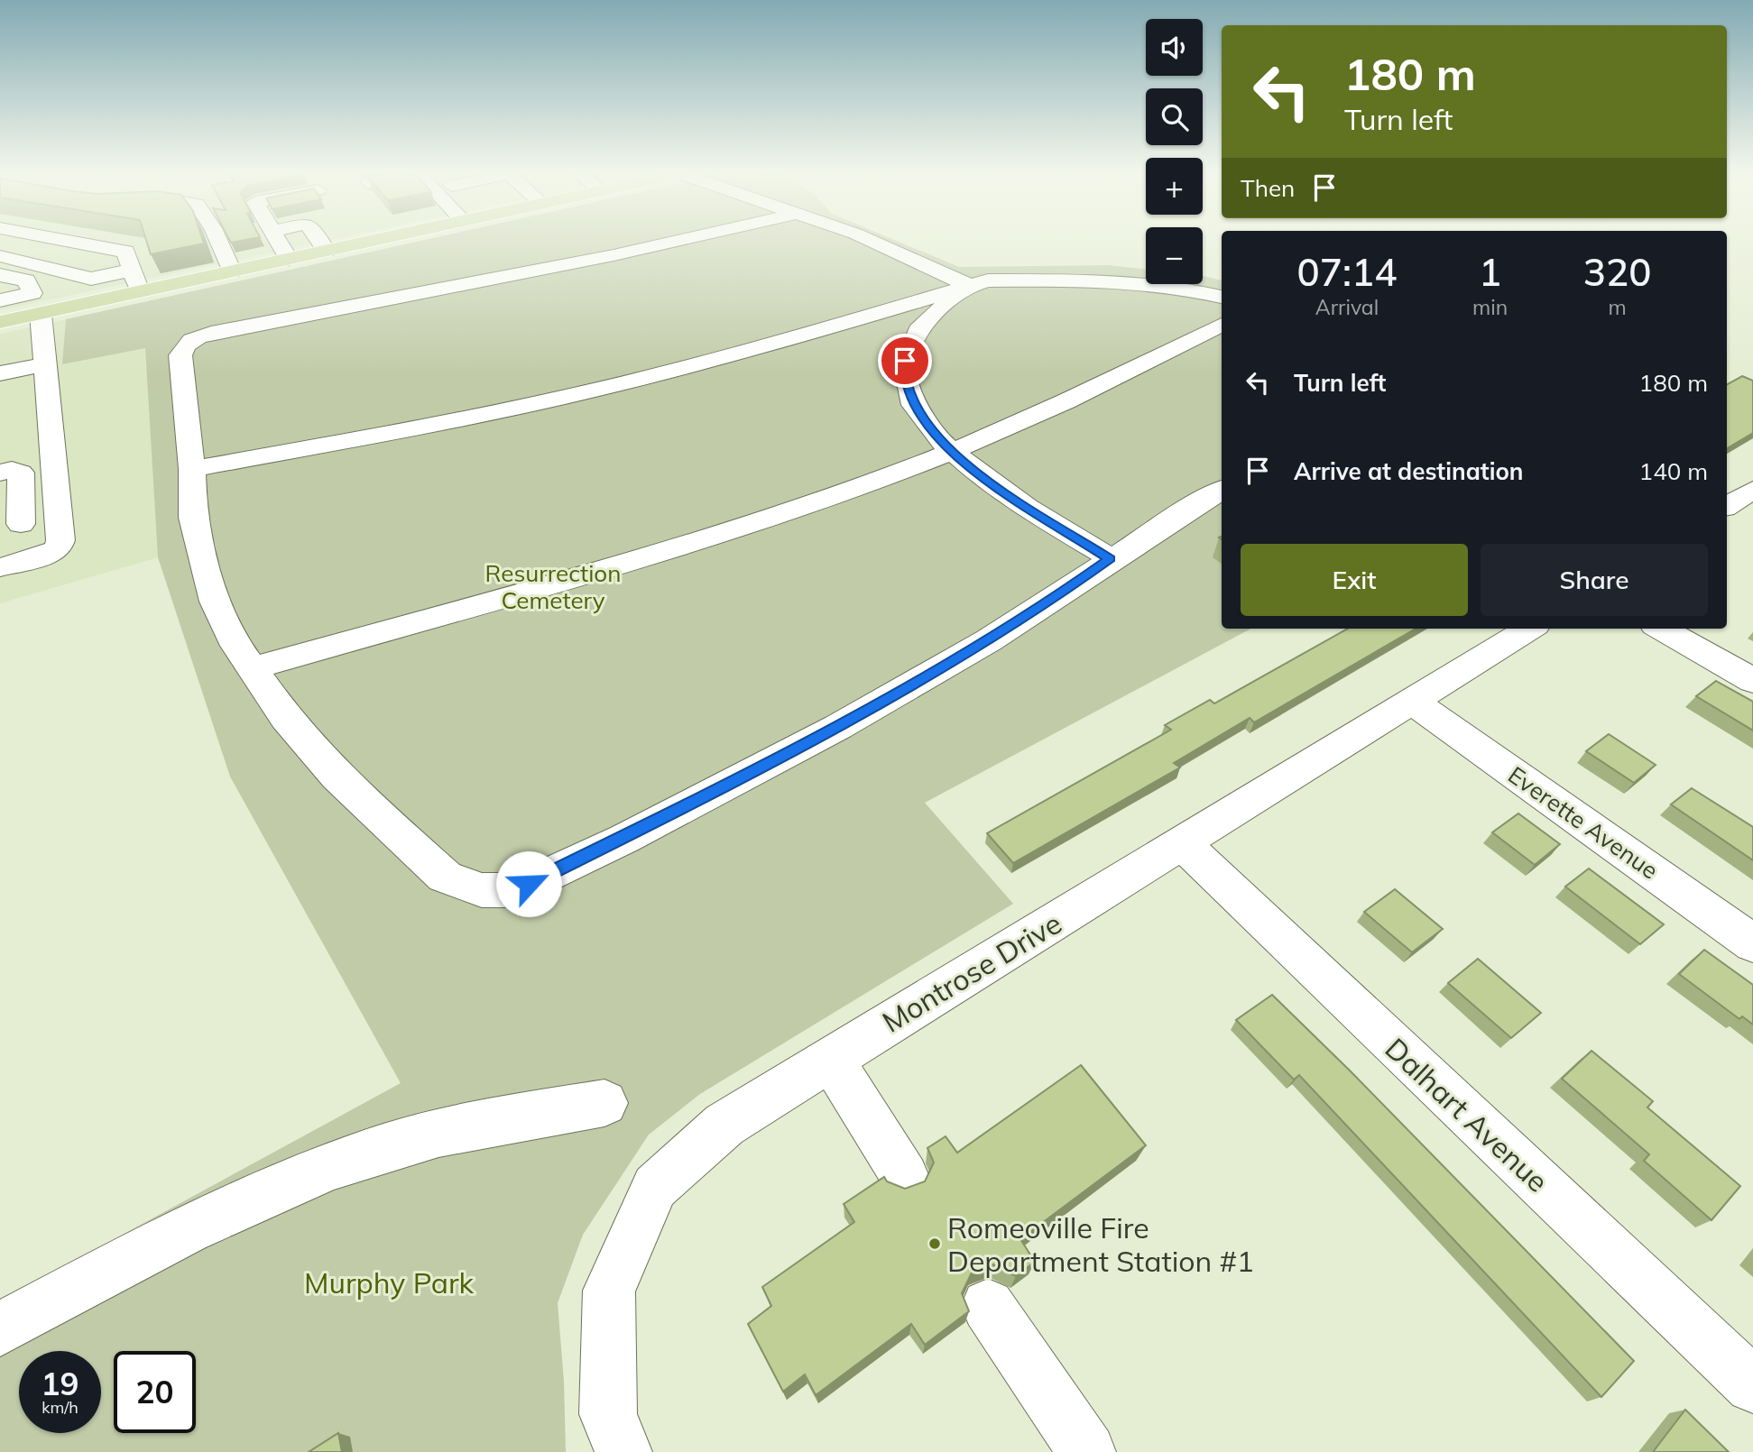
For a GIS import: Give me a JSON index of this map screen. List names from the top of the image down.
{
  "streets": {
    "street": ["Everette Avenue", "Montrose Drive", "Dalhart Avenue"]
  },
  "crossings": [
    ["Everette Avenue", "Montrose Drive"],
    ["Montrose Drive", "Dalhart Avenue"]
  ],
  "parks": ["Resurrection Cemetery", "Murphy Park"],
  "places": ["Romeoville Fire Department Station #1"],
  "page": {
    "map_buttons": ["+", "−"],
    "turn": ["180 m", "Turn left"],
    "then": "Then",
    "eta": [
      "07:14",
      "Arrival",
      "1",
      "min",
      "320",
      "m"
    ],
    "list": [
      {
        "name": "Turn left",
        "value": "180 m"
      },
      {
        "name": "Arrive at destination",
        "value": "140 m"
      }
    ],
    "buttons": ["Exit", "Share"],
    "speed": "19 km/h",
    "limit": "20"
  }
}
